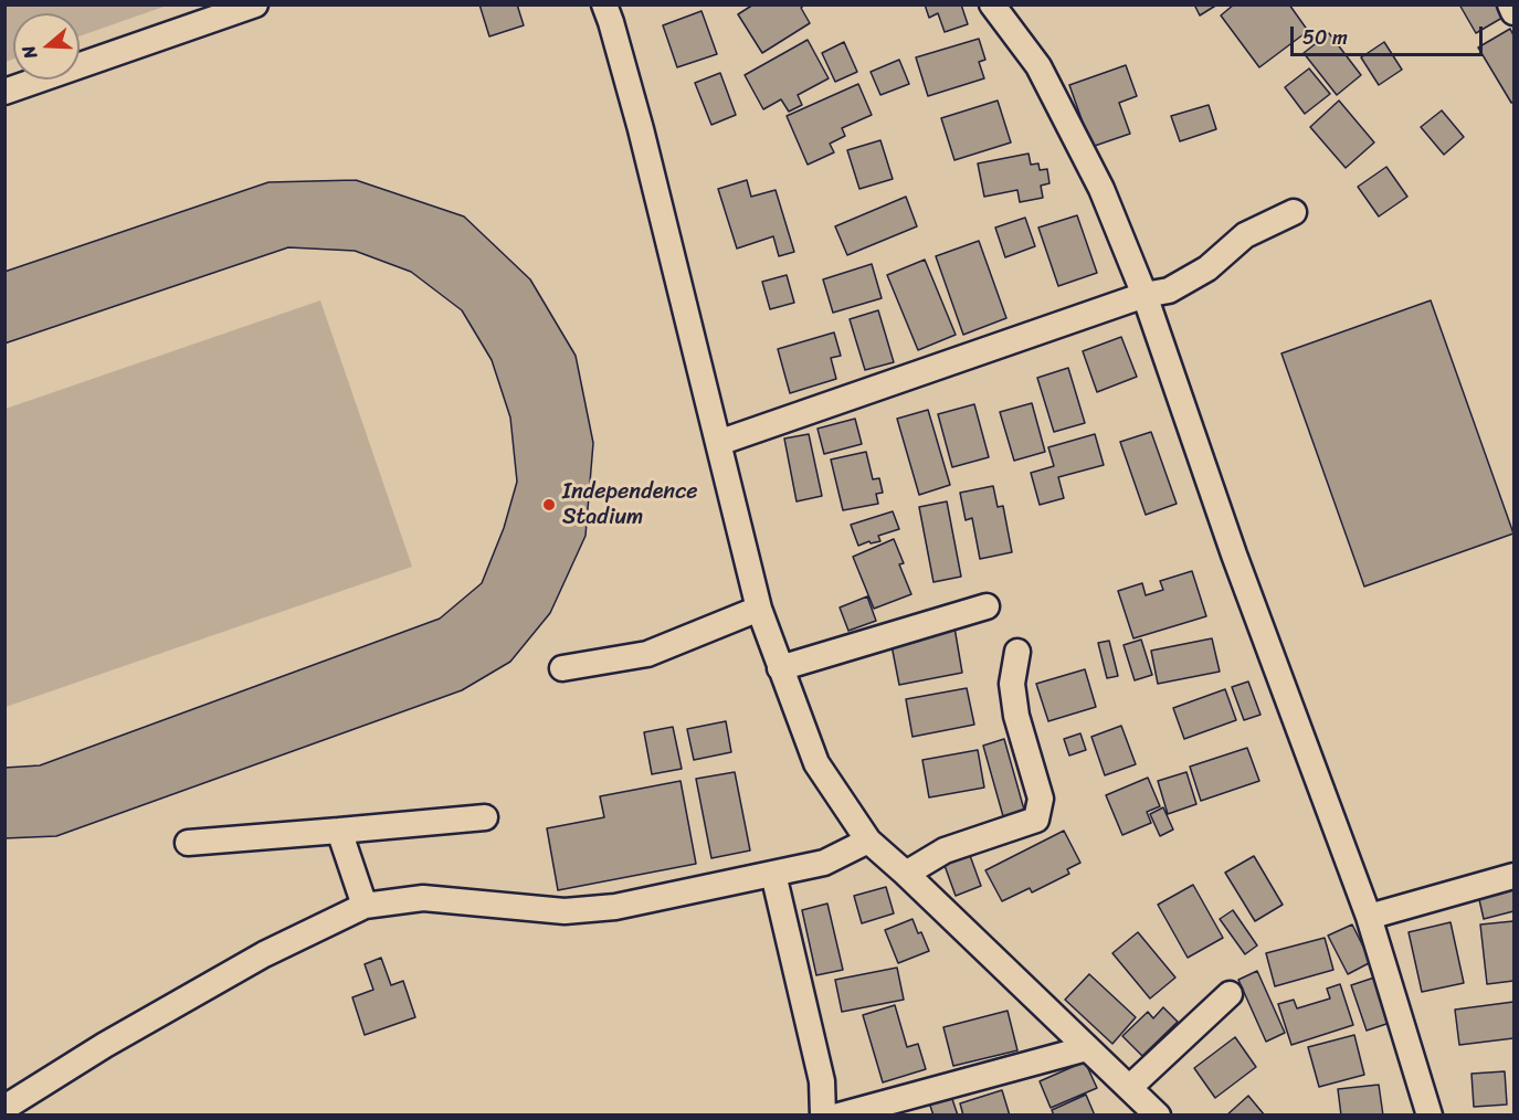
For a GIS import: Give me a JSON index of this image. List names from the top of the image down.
{
  "places": ["Independence Stadium"],
  "scale_bar": "50 m",
  "north": "left"
}
